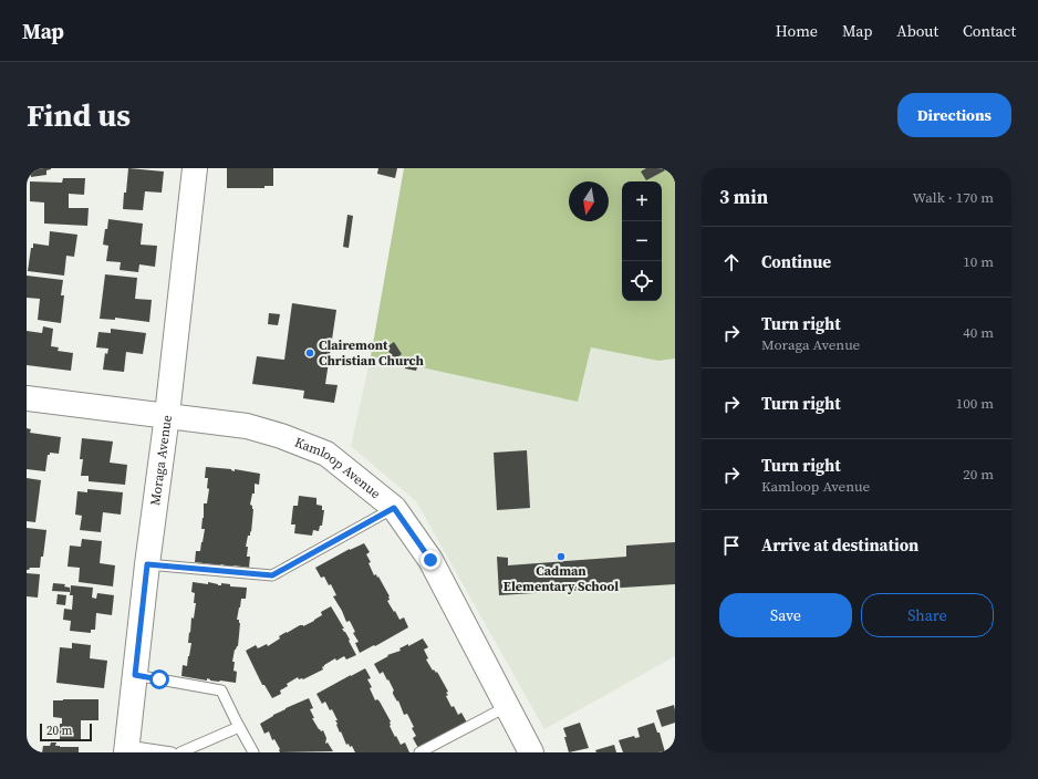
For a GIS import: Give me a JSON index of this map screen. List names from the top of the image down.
{
  "streets": {
    "street": ["Moraga Avenue", "Kamloop Avenue"]
  },
  "crossings": [
    ["Moraga Avenue", "Kamloop Avenue"]
  ],
  "places": ["Clairemont Christian Church", "Cadman Elementary School"],
  "scale_bar": "20 m",
  "north": "bottom",
  "page": {
    "header": "Map",
    "nav": [
      "Home",
      "Map",
      "About",
      "Contact"
    ],
    "buttons": [
      "Directions",
      ["Save", "Share"]
    ],
    "title": "Find us",
    "heading": ["3 min", "Walk · 170 m"],
    "map_buttons": ["+", "−"],
    "list": [
      ["Continue", "10 m"],
      ["Turn right", "Moraga Avenue", "40 m"],
      ["Turn right", "100 m"],
      ["Turn right", "Kamloop Avenue", "20 m"],
      "Arrive at destination"
    ],
    "scale": "20 m"
  }
}
